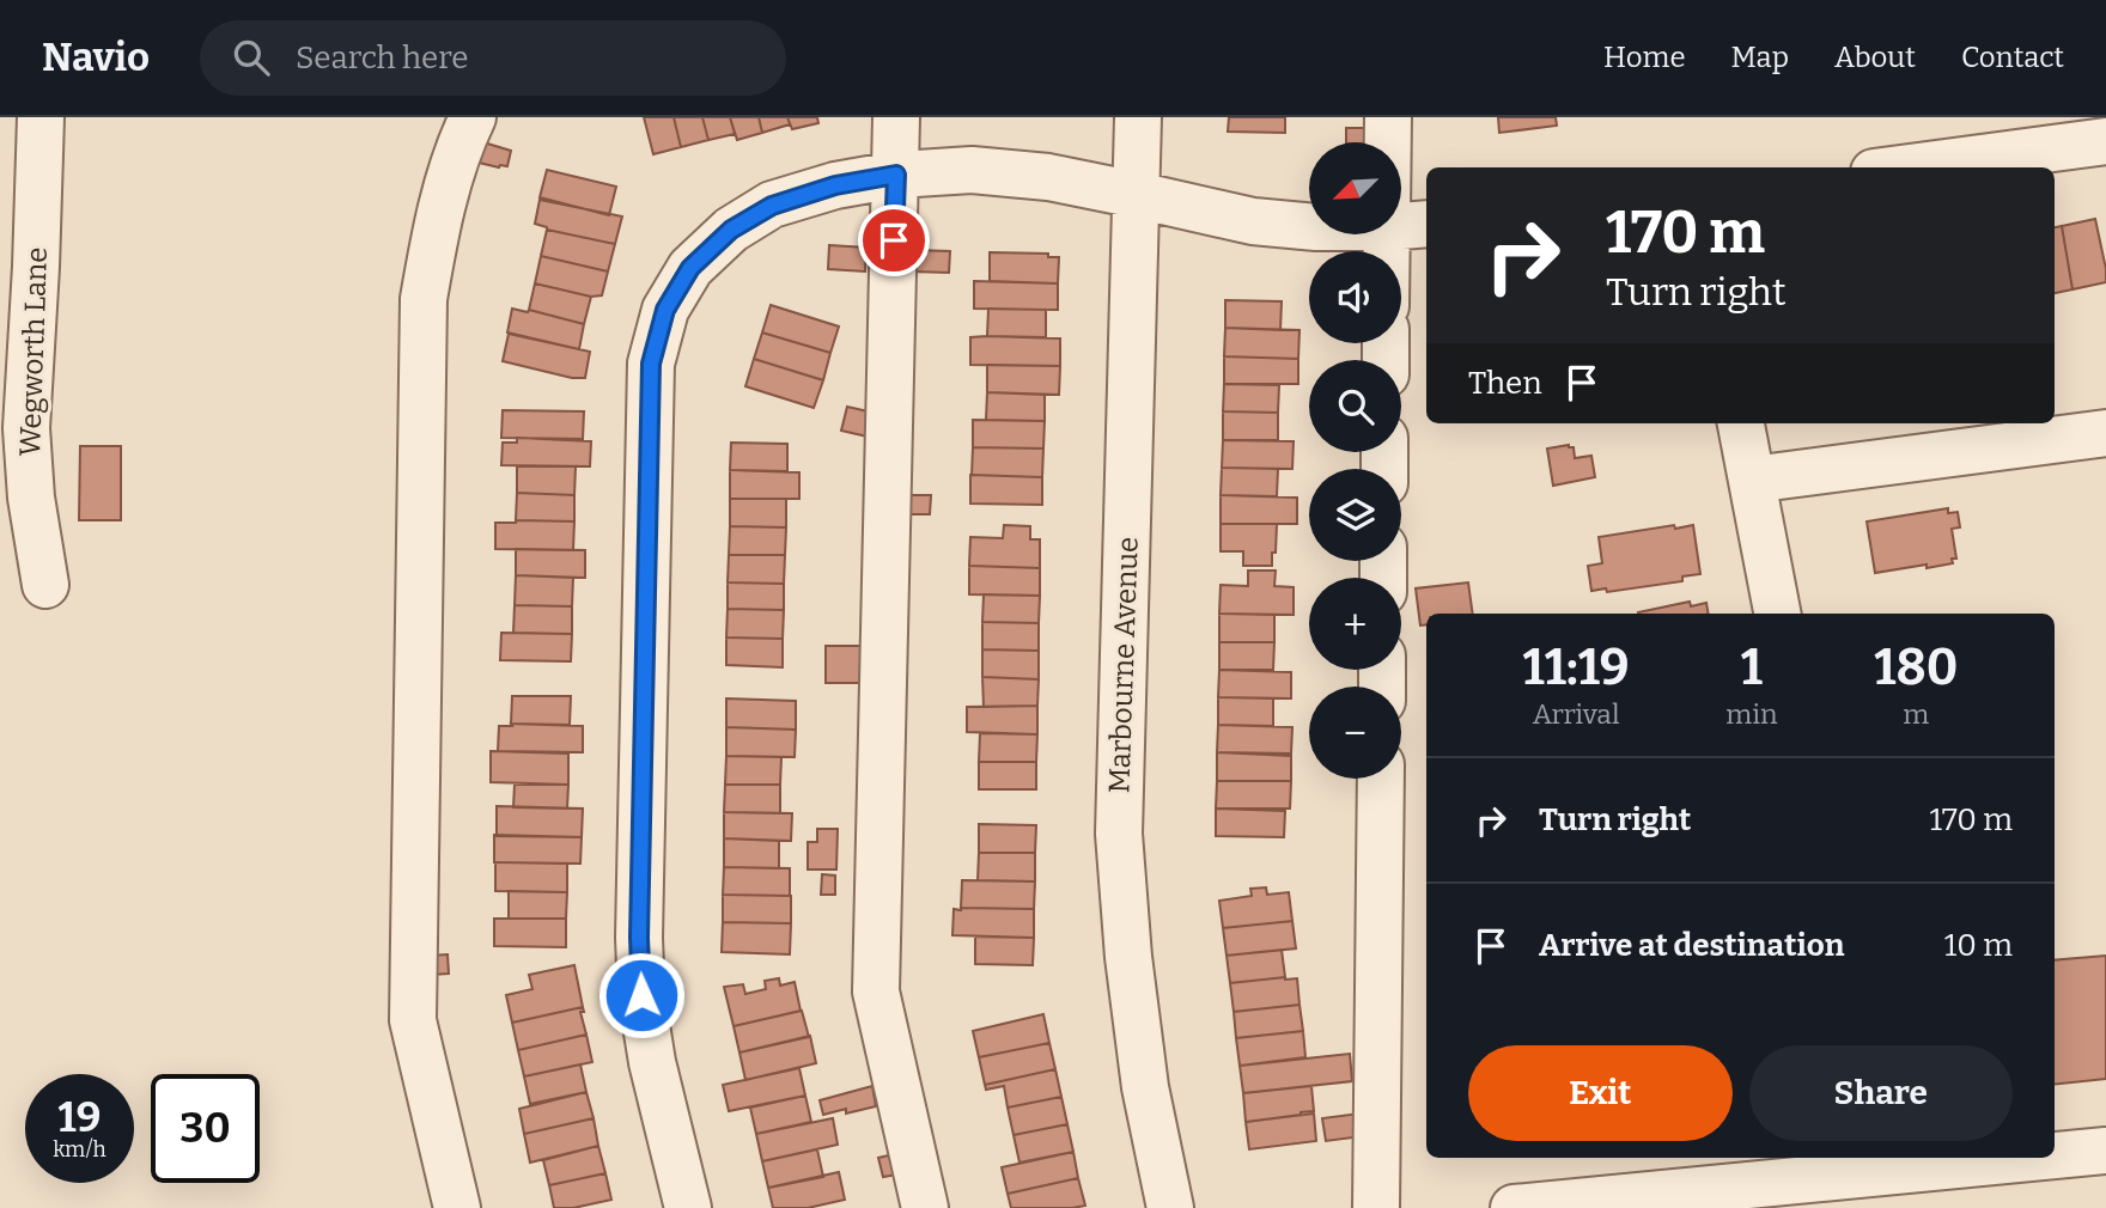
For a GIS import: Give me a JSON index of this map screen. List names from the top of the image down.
{
  "streets": {
    "street": ["Wegworth Lane", "Marbourne Avenue"]
  },
  "north": "bottom left",
  "page": {
    "header": "Navio",
    "search": "Search here",
    "nav": [
      "Home",
      "Map",
      "About",
      "Contact"
    ],
    "map_buttons": ["+", "−"],
    "turn": ["170 m", "Turn right"],
    "then": "Then",
    "eta": [
      "11:19",
      "Arrival",
      "1",
      "min",
      "180",
      "m"
    ],
    "list": [
      {
        "name": "Turn right",
        "value": "170 m"
      },
      {
        "name": "Arrive at destination",
        "value": "10 m"
      }
    ],
    "buttons": ["Exit", "Share"],
    "speed": "19 km/h",
    "limit": "30"
  }
}
